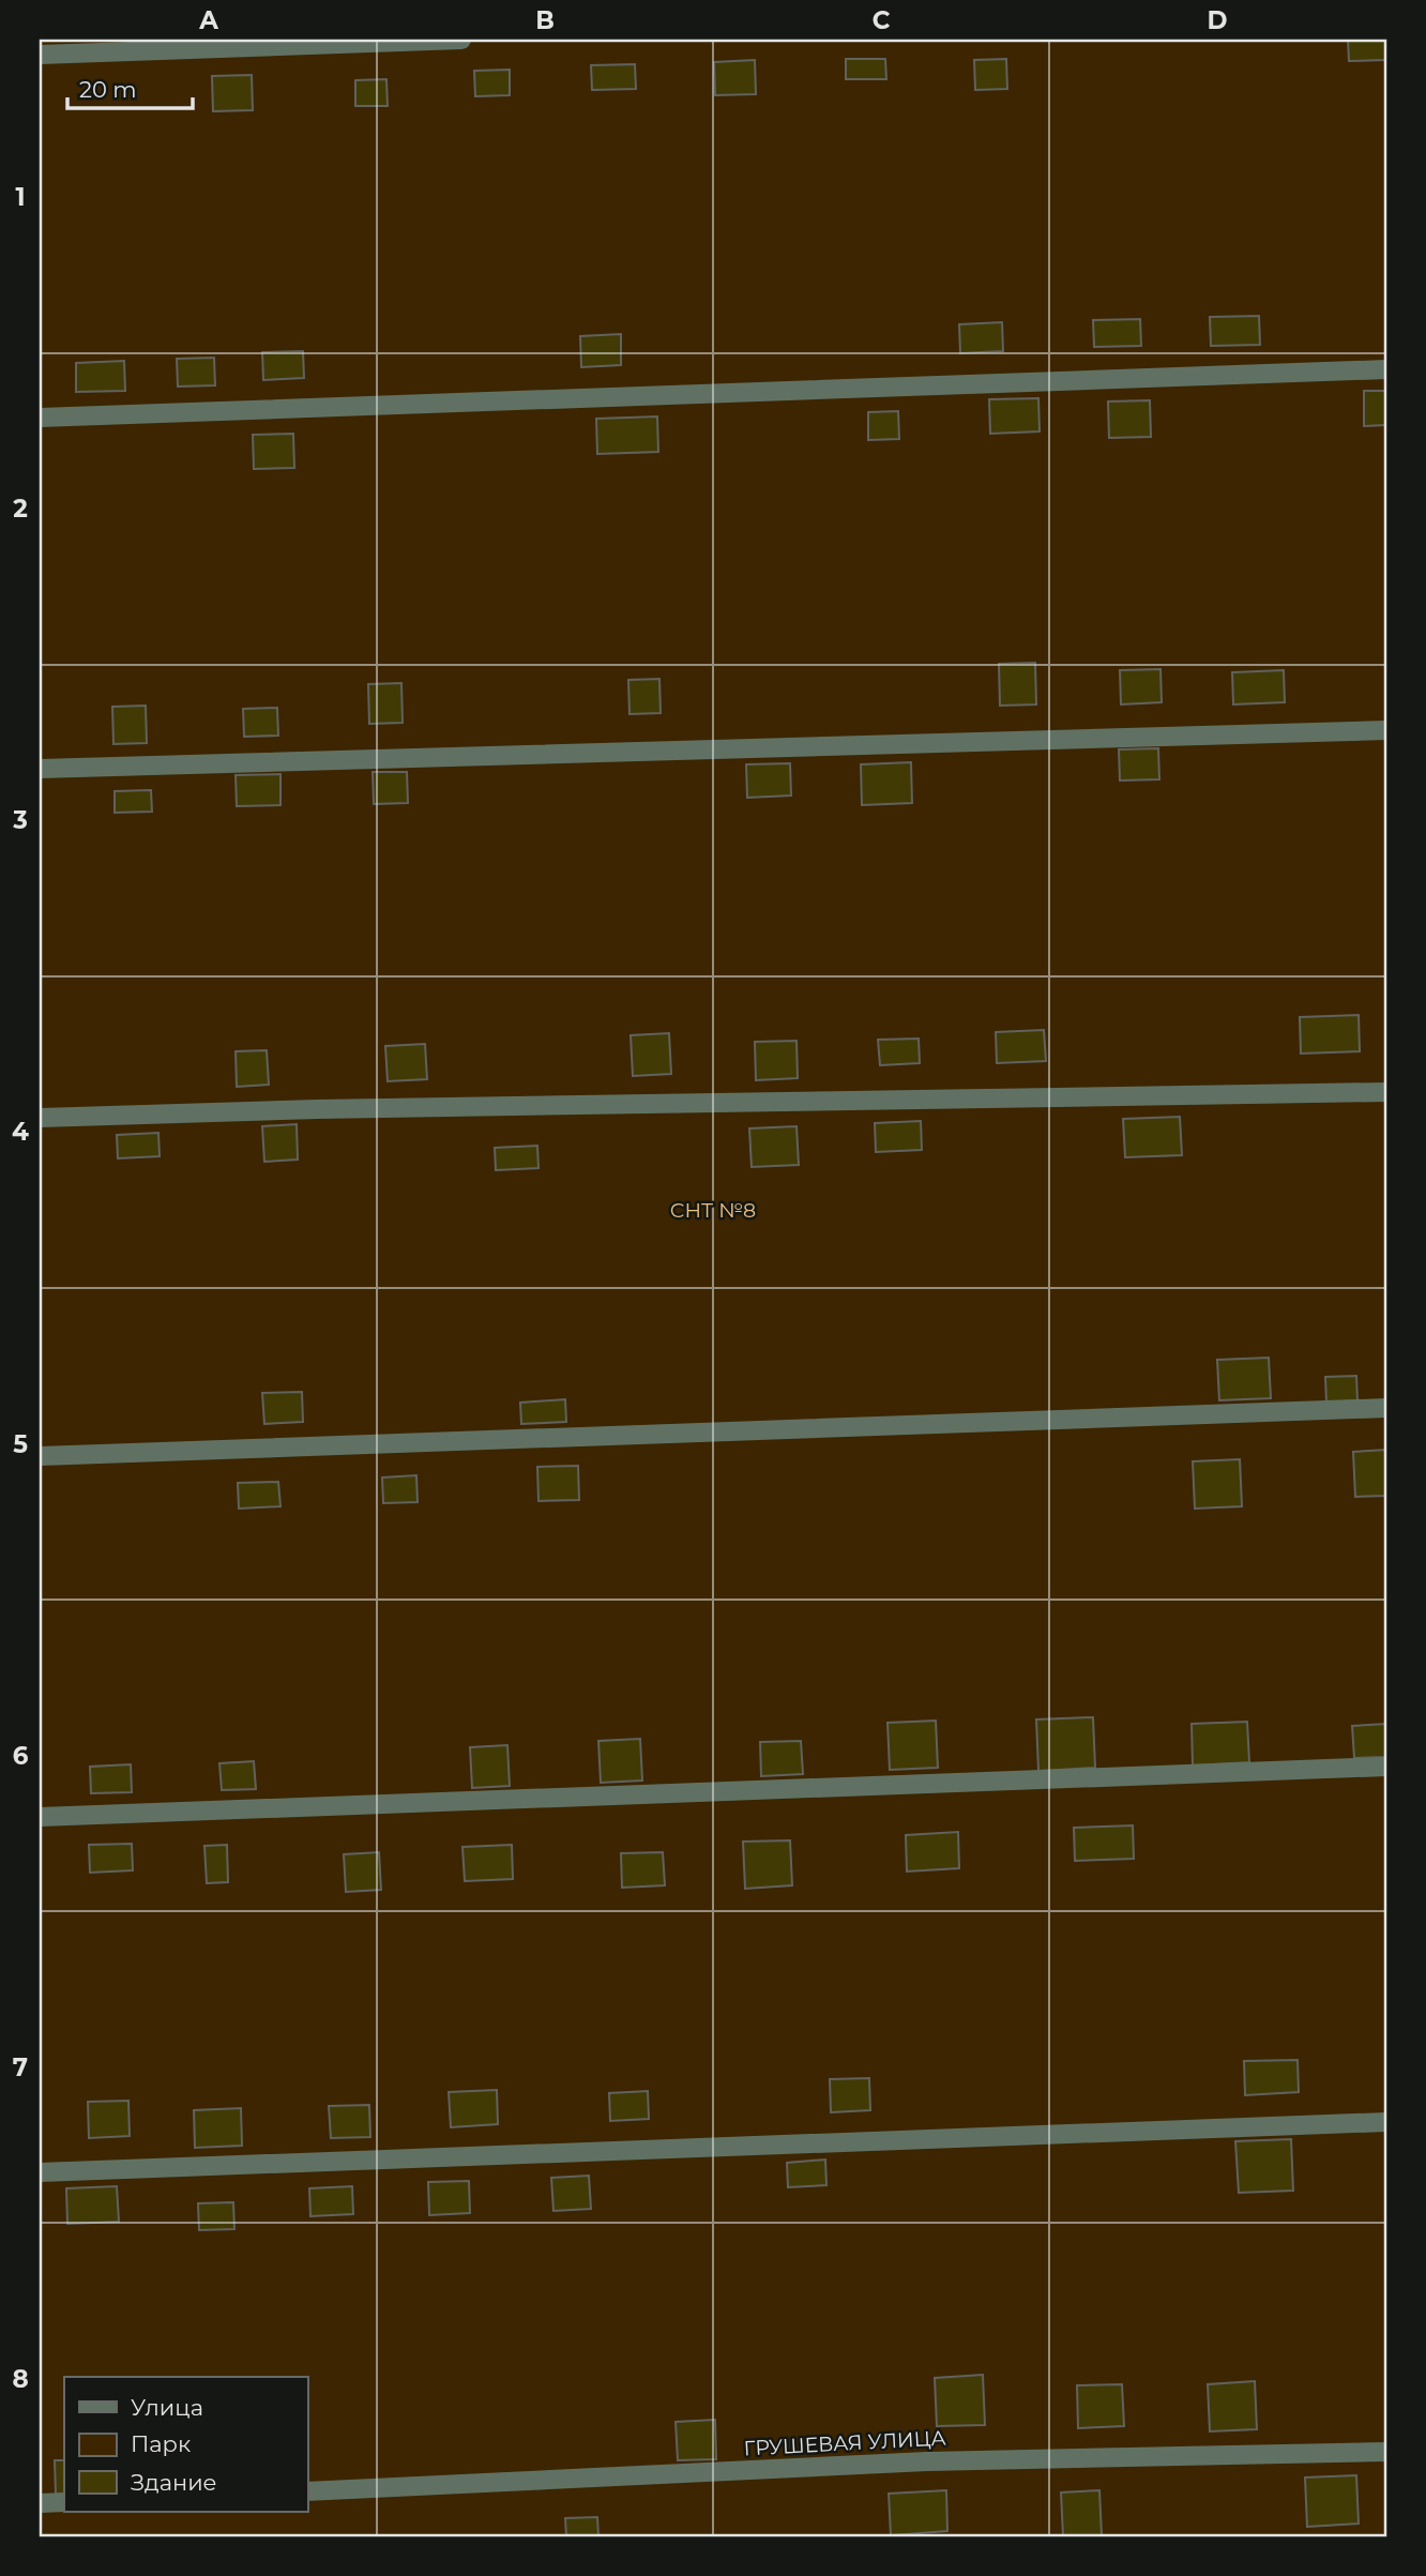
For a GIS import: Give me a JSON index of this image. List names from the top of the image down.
{
  "streets": {
    "street": ["ГРУШЕВАЯ УЛИЦА"]
  },
  "parks": ["СНТ №8"],
  "legend": ["Улица", "Парк", "Здание"],
  "scale_bar": "20 m",
  "grid": {
    "columns": [
      "A",
      "B",
      "C",
      "D"
    ],
    "rows": [
      "1",
      "2",
      "3",
      "4",
      "5",
      "6",
      "7",
      "8"
    ]
  }
}
